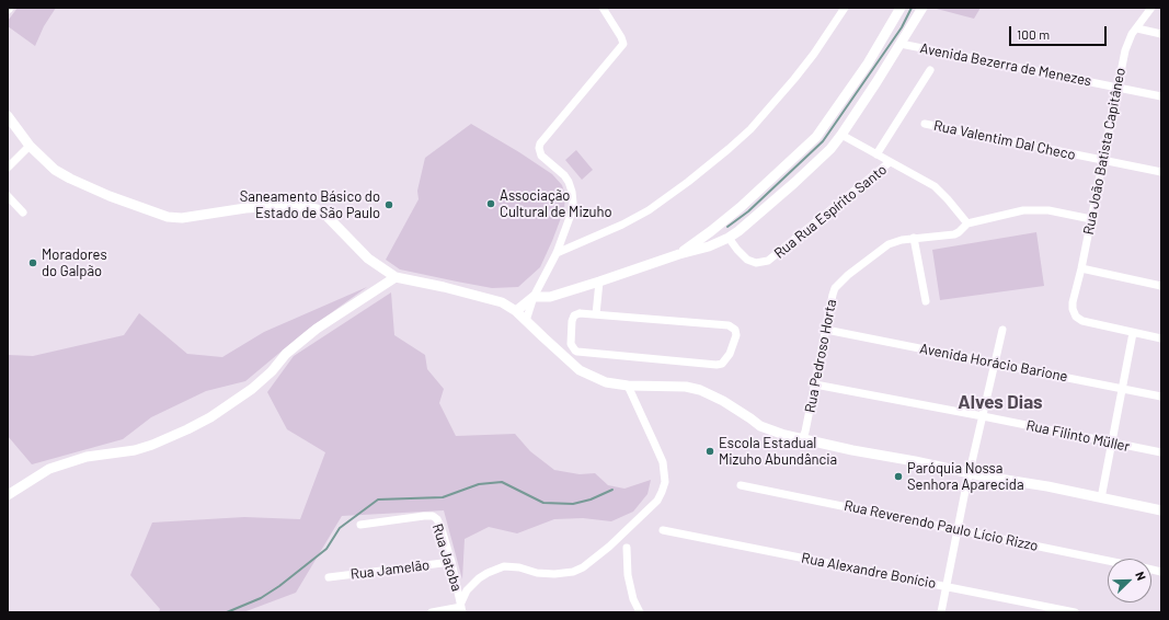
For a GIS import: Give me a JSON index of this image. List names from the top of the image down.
{
  "streets": {
    "street": [
      "Avenida Bezerra de Menezes",
      "Rua Valentim Dal Checo",
      "Rua João Batista Capitâneo",
      "Rua Rua Espírito Santo",
      "Rua Pedroso Horta",
      "Avenida Horácio Barione",
      "Rua Filinto Müller",
      "Rua Reverendo Paulo Lício Rizzo",
      "Rua Jatoba",
      "Rua Jamelão",
      "Rua Alexandre Bonício"
    ]
  },
  "crossings": [
    ["Avenida Bezerra de Menezes", "Rua João Batista Capitâneo"],
    ["Rua Valentim Dal Checo", "Rua João Batista Capitâneo"],
    ["Rua João Batista Capitâneo", "Rua Pedroso Horta"],
    ["Rua Pedroso Horta", "Avenida Horácio Barione"],
    ["Rua Pedroso Horta", "Rua Filinto Müller"],
    ["Rua Jatoba", "Rua Jamelão"]
  ],
  "districts": ["Alves Dias"],
  "places": [
    "Associação Cultural de Mizuho",
    "Saneamento Básico do Estado de São Paulo",
    "Moradores do Galpão",
    "Escola Estadual Mizuho Abundância",
    "Paróquia Nossa Senhora Aparecida"
  ],
  "scale_bar": "100 m",
  "north": "top right"
}
